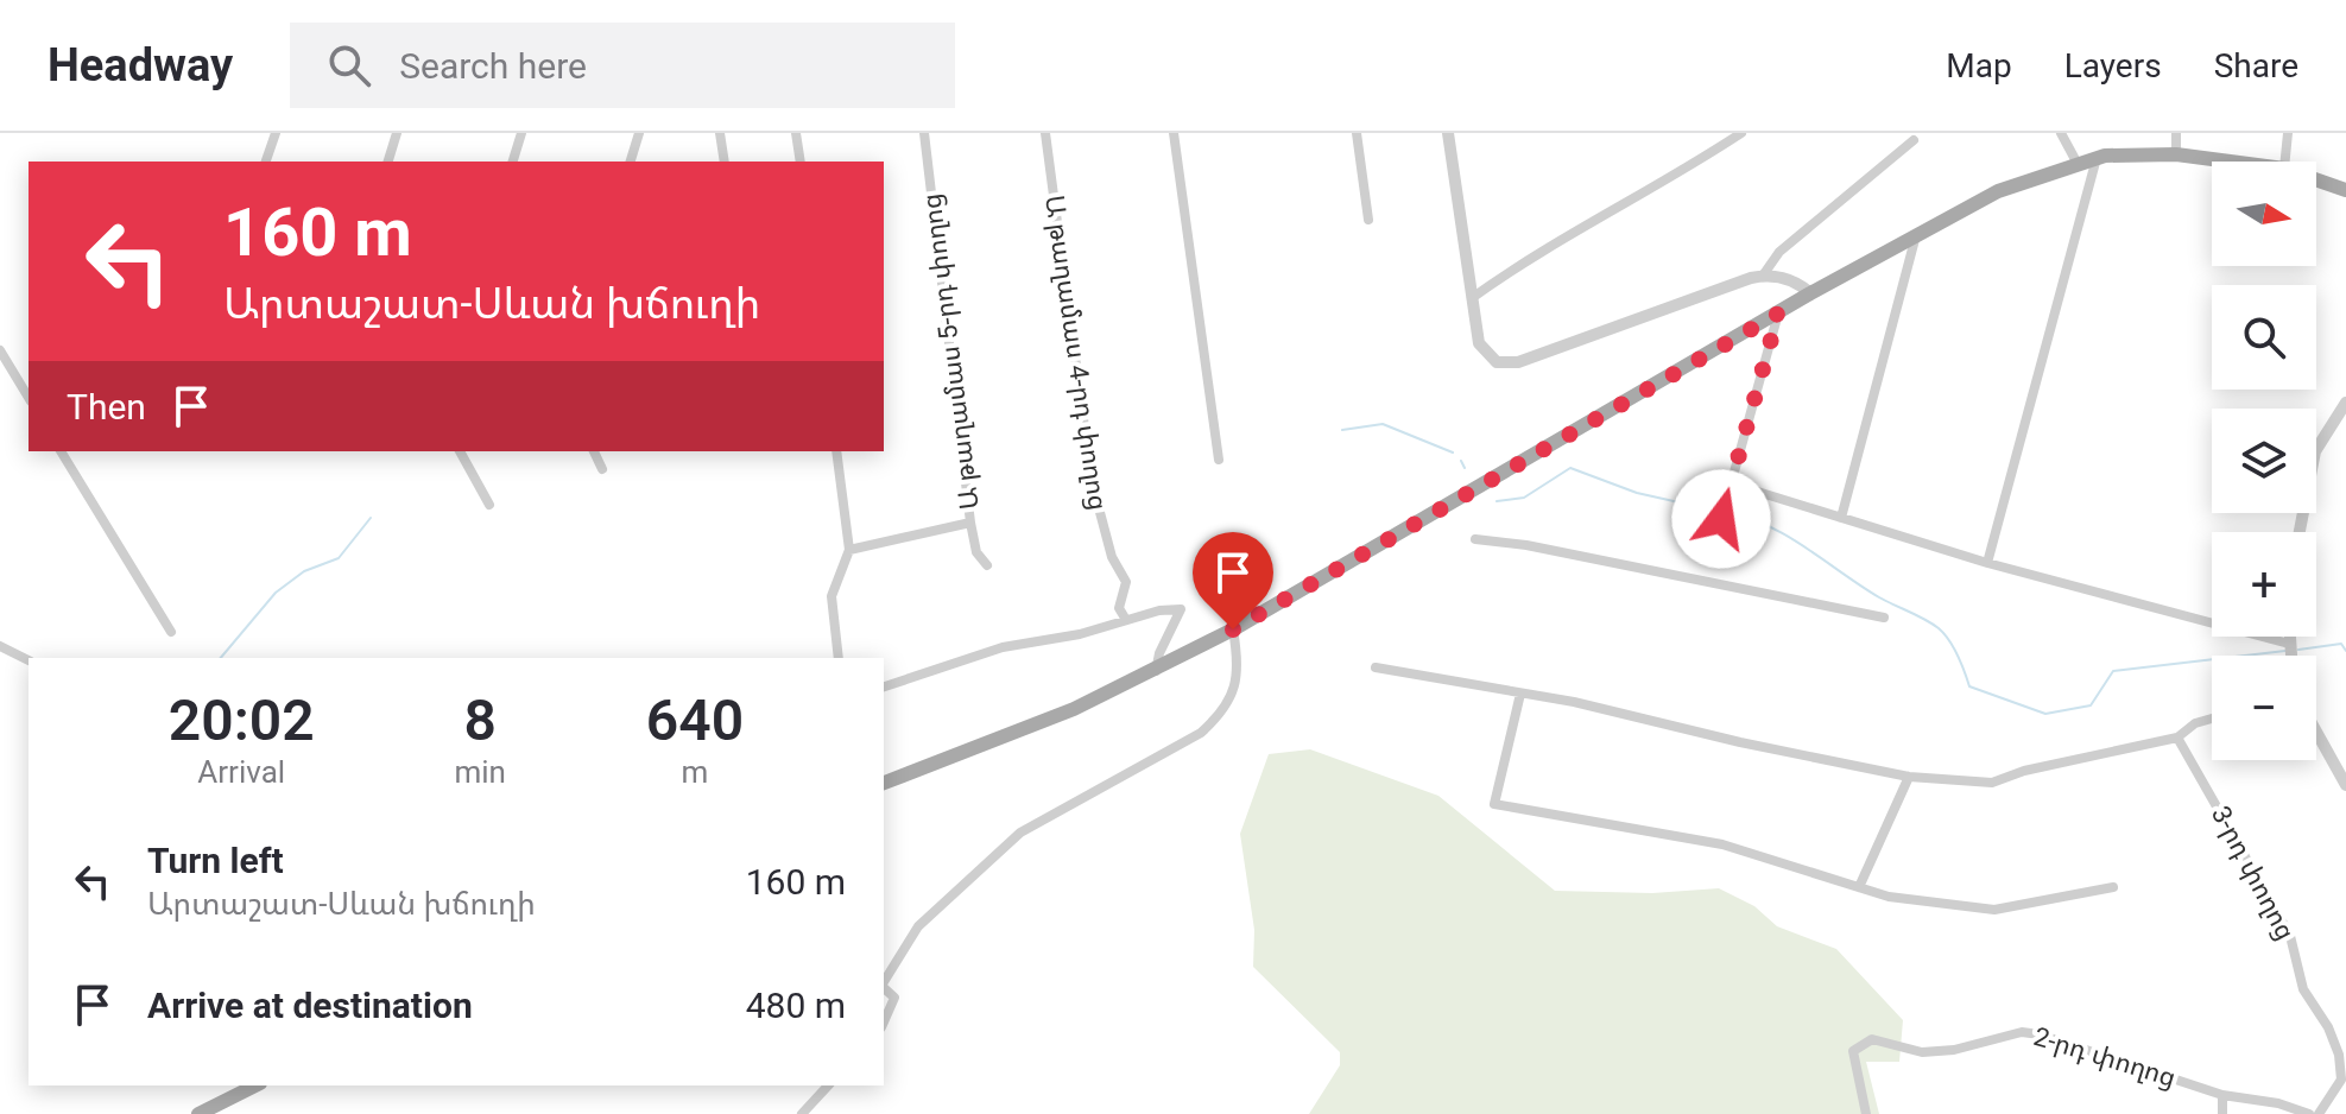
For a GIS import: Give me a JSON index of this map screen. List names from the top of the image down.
{
  "streets": {
    "street": [
      "Ա թաղամաս 5-րդ փողոց",
      "Ա թաղամաս 4-րդ փողոց",
      "3-րդ փողոց",
      "2-րդ փողոց"
    ]
  },
  "north": "right",
  "page": {
    "header": "Headway",
    "search": "Search here",
    "nav": ["Map", "Layers", "Share"],
    "map_buttons": ["+", "−"],
    "turn": ["160 m", "Արտաշատ-Սևան խճուղի"],
    "then": "Then",
    "eta": [
      "20:02",
      "Arrival",
      "8",
      "min",
      "640",
      "m"
    ],
    "list": [
      {
        "name": "Turn left",
        "note": "Արտաշատ-Սևան խճուղի",
        "value": "160 m"
      },
      {
        "name": "Arrive at destination",
        "value": "480 m"
      }
    ]
  }
}
